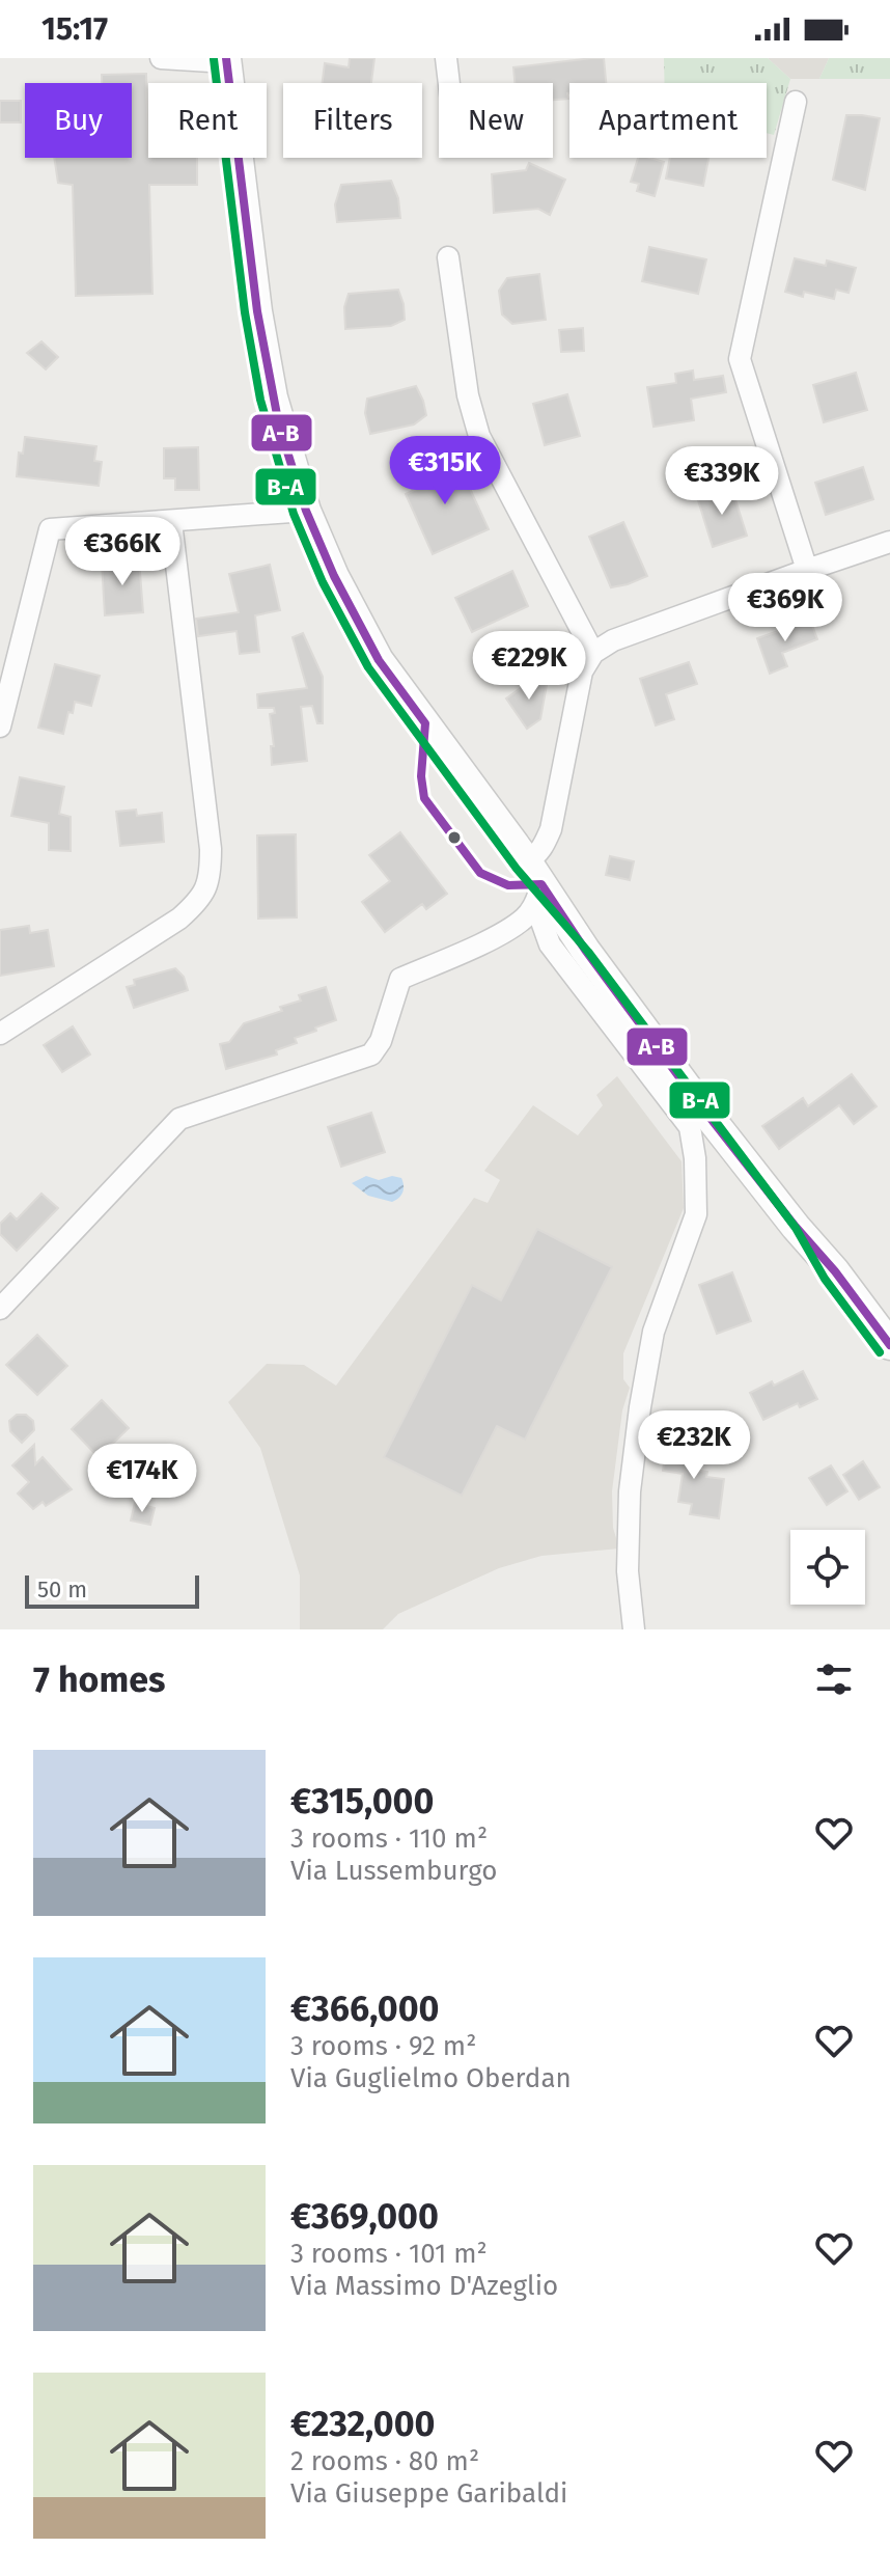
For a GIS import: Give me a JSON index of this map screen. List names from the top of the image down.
{
  "lines": ["transit line A-B", "transit line B-A"],
  "scale_bar": "50 m",
  "page": {
    "status": "15:17",
    "chip": [
      "Buy",
      "Rent",
      "Filters",
      "New",
      "Apartment"
    ],
    "price": [
      "€315K",
      "€339K",
      "€366K",
      "€369K",
      "€229K",
      "€232K",
      "€174K"
    ],
    "scale": "50 m",
    "heading": "7 homes",
    "list": [
      {
        "name": "€315,000",
        "note": "3 rooms · 110 m² · Via Lussemburgo"
      },
      {
        "name": "€366,000",
        "note": "3 rooms · 92 m² · Via Guglielmo Oberdan"
      },
      {
        "name": "€369,000",
        "note": "3 rooms · 101 m² · Via Massimo D'Azeglio"
      },
      {
        "name": "€232,000",
        "note": "2 rooms · 80 m² · Via Giuseppe Garibaldi"
      }
    ]
  }
}
